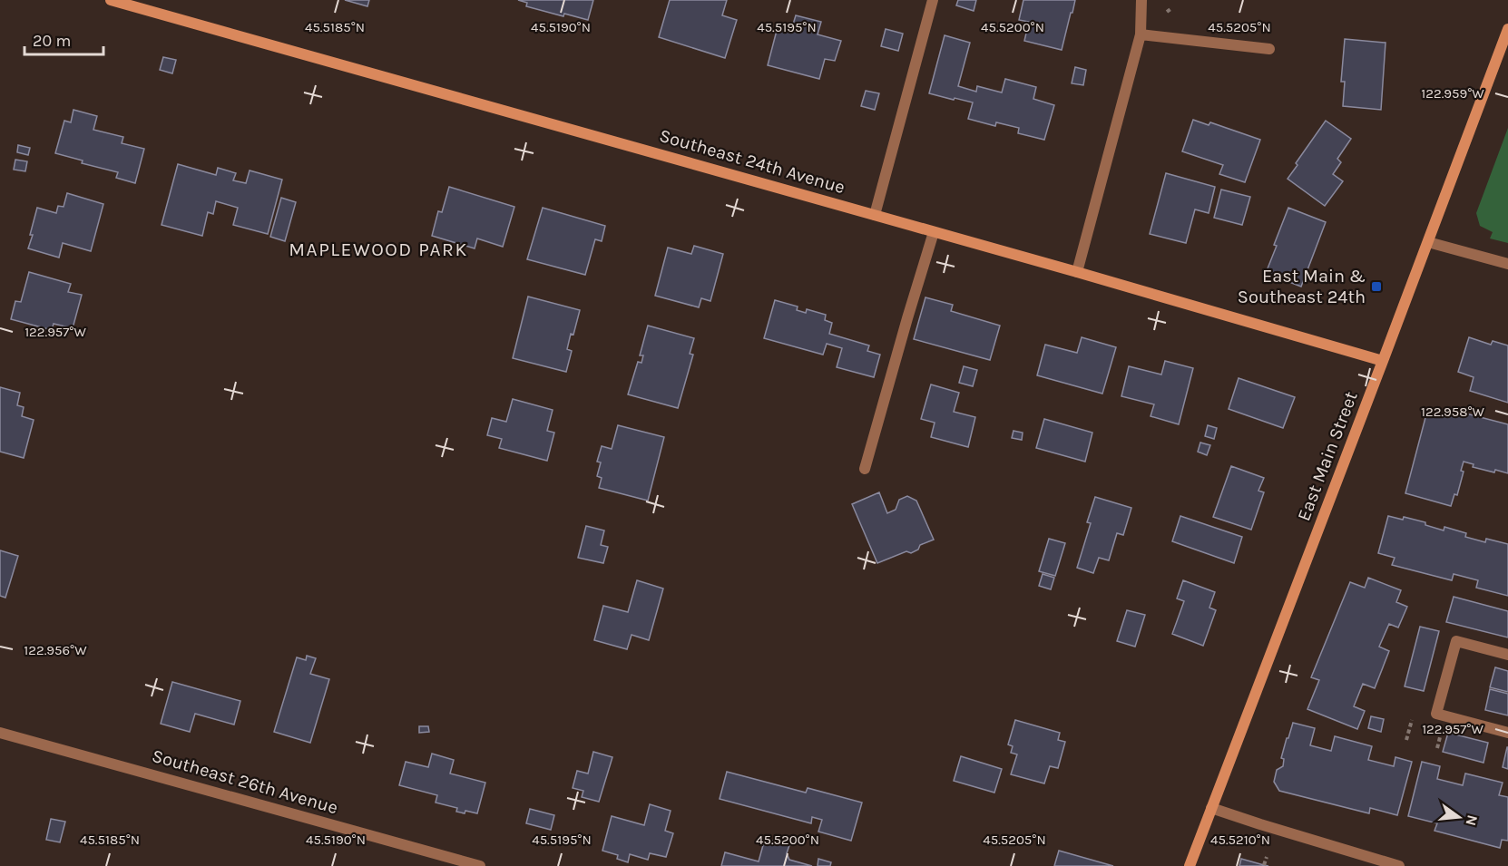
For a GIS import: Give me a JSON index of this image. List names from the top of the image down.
{
  "streets": {
    "street": ["Southeast 24th Avenue", "East Main Street", "Southeast 26th Avenue"]
  },
  "crossings": [
    ["Southeast 24th Avenue", "East Main Street"]
  ],
  "districts": ["MAPLEWOOD PARK"],
  "places": {
    "transit": ["East Main & Southeast 24th"]
  },
  "scale_bar": "20 m",
  "north": "right",
  "coordinates": [
    "45.5185°N",
    "45.5190°N",
    "45.5195°N",
    "45.5200°N",
    "45.5205°N",
    "122.959°W",
    "122.957°W",
    "122.958°W",
    "122.956°W",
    "45.5210°N"
  ]
}
